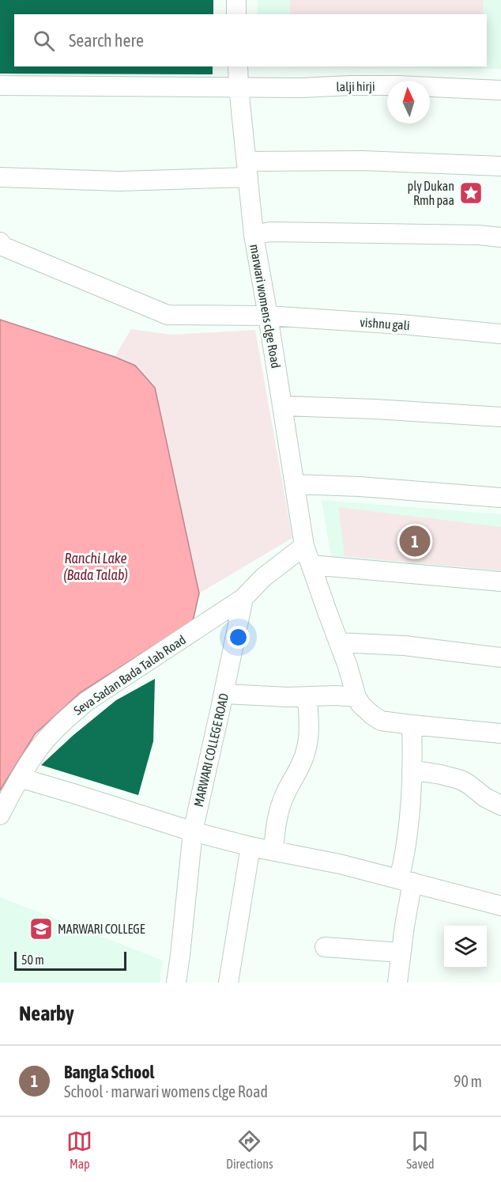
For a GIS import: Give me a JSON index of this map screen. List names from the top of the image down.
{
  "streets": {
    "street": [
      "lalji hirji",
      "marwari womens clge Road",
      "vishnu gali",
      "Seva Sadan Bada Talab Road",
      "MARWARI COLLEGE ROAD"
    ]
  },
  "crossings": [
    ["lalji hirji", "marwari womens clge Road"],
    ["marwari womens clge Road", "vishnu gali"],
    ["Seva Sadan Bada Talab Road", "MARWARI COLLEGE ROAD"]
  ],
  "water": ["Ranchi Lake (Bada Talab)"],
  "places": {
    "place": ["ply Dukan Rmh paa"],
    "school or university": ["MARWARI COLLEGE"]
  },
  "scale_bar": "50 m",
  "north": "top",
  "page": {
    "search": "Search here",
    "pins": "1",
    "scale": "50 m",
    "heading": "Nearby",
    "list": [
      {
        "mark": "1",
        "name": "Bangla School",
        "note": "School · marwari womens clge Road",
        "value": "90 m"
      }
    ],
    "nav": ["Map", "Directions", "Saved"]
  }
}
